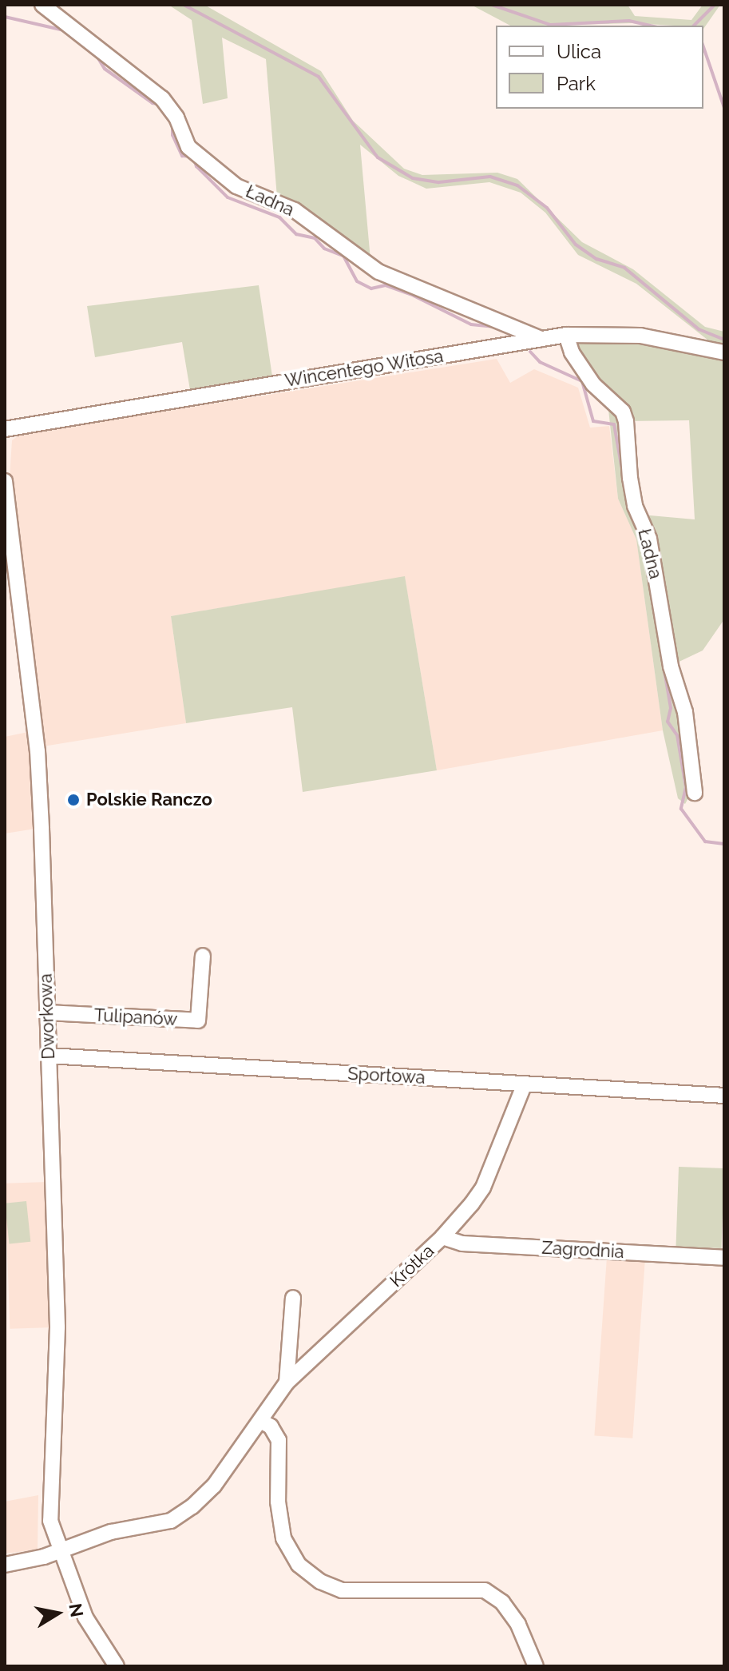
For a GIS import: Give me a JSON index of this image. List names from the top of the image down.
{
  "streets": {
    "street": [
      "Ładna",
      "Wincentego Witosa",
      "Dworkowa",
      "Tulipanów",
      "Sportowa",
      "Zagrodnia",
      "Krótka"
    ]
  },
  "crossings": [
    ["Ładna", "Wincentego Witosa"],
    ["Dworkowa", "Tulipanów"],
    ["Dworkowa", "Sportowa"],
    ["Dworkowa", "Krótka"],
    ["Sportowa", "Krótka"],
    ["Zagrodnia", "Krótka"]
  ],
  "places": ["Polskie Ranczo"],
  "legend": ["Ulica", "Park"],
  "north": "right"
}
